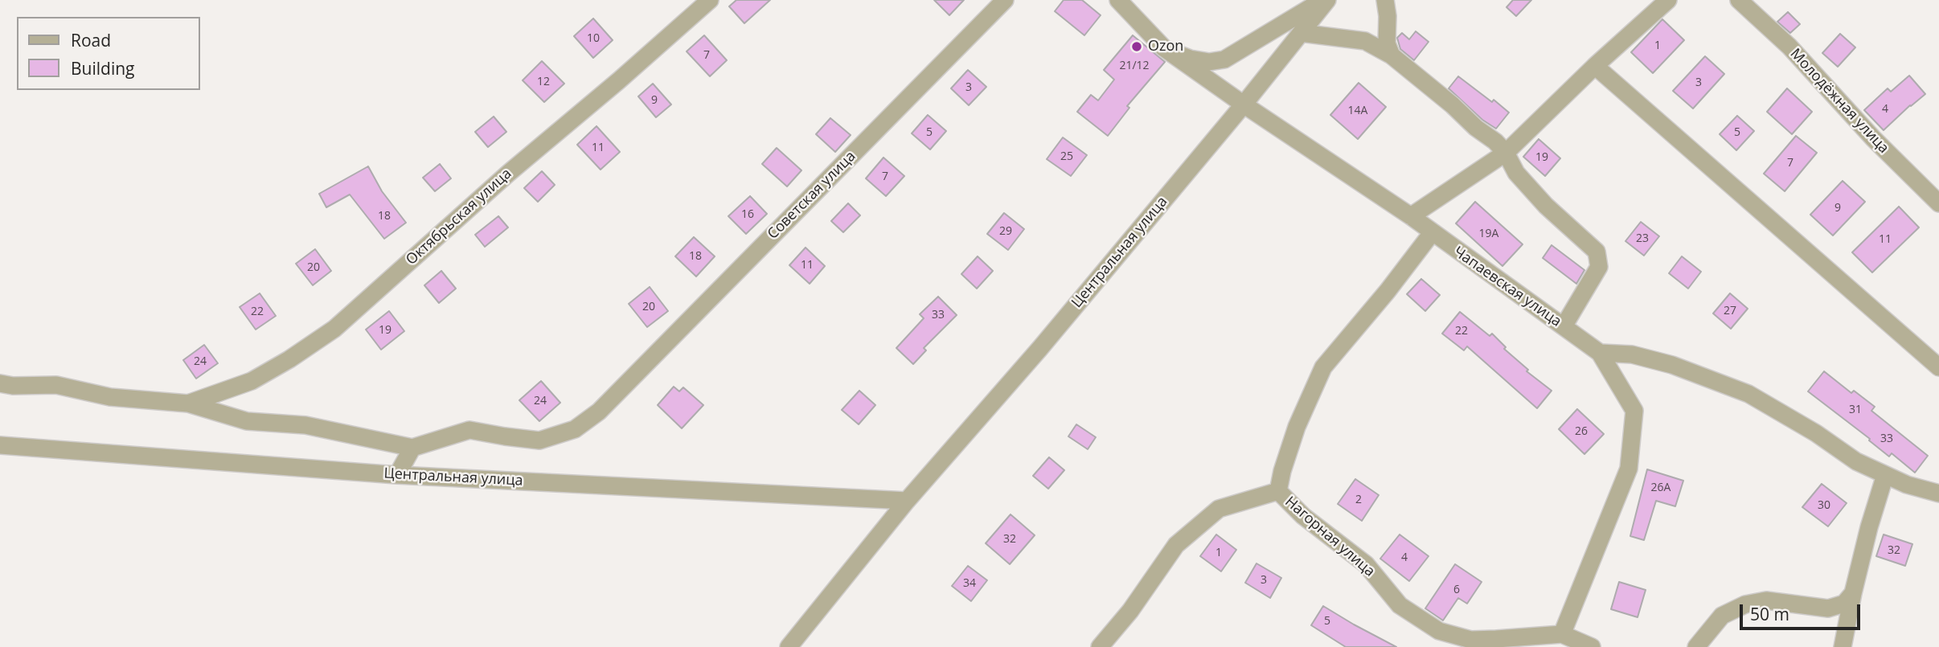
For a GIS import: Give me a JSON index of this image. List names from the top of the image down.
{
  "streets": {
    "street": [
      "Молодёжная улица",
      "Советская улица",
      "Октябрьская улица",
      "Центральная улица",
      "Чапаевская улица",
      "Нагорная улица"
    ]
  },
  "crossings": [
    ["Центральная улица", "Чапаевская улица"]
  ],
  "places": ["Ozon"],
  "house_numbers": [
    "10",
    "1",
    "7",
    "21/12",
    "12",
    "3",
    "3",
    "9",
    "4",
    "14А",
    "5",
    "5",
    "11",
    "25",
    "19",
    "7",
    "7",
    "9",
    "16",
    "18",
    "29",
    "19А",
    "23",
    "11",
    "18",
    "11",
    "20",
    "20",
    "27",
    "22",
    "33",
    "19",
    "22",
    "24",
    "24",
    "31",
    "26",
    "33",
    "26А",
    "2",
    "30",
    "32",
    "32",
    "1",
    "4",
    "3",
    "34",
    "6",
    "5"
  ],
  "legend": ["Road", "Building"],
  "scale_bar": "50 m"
}
